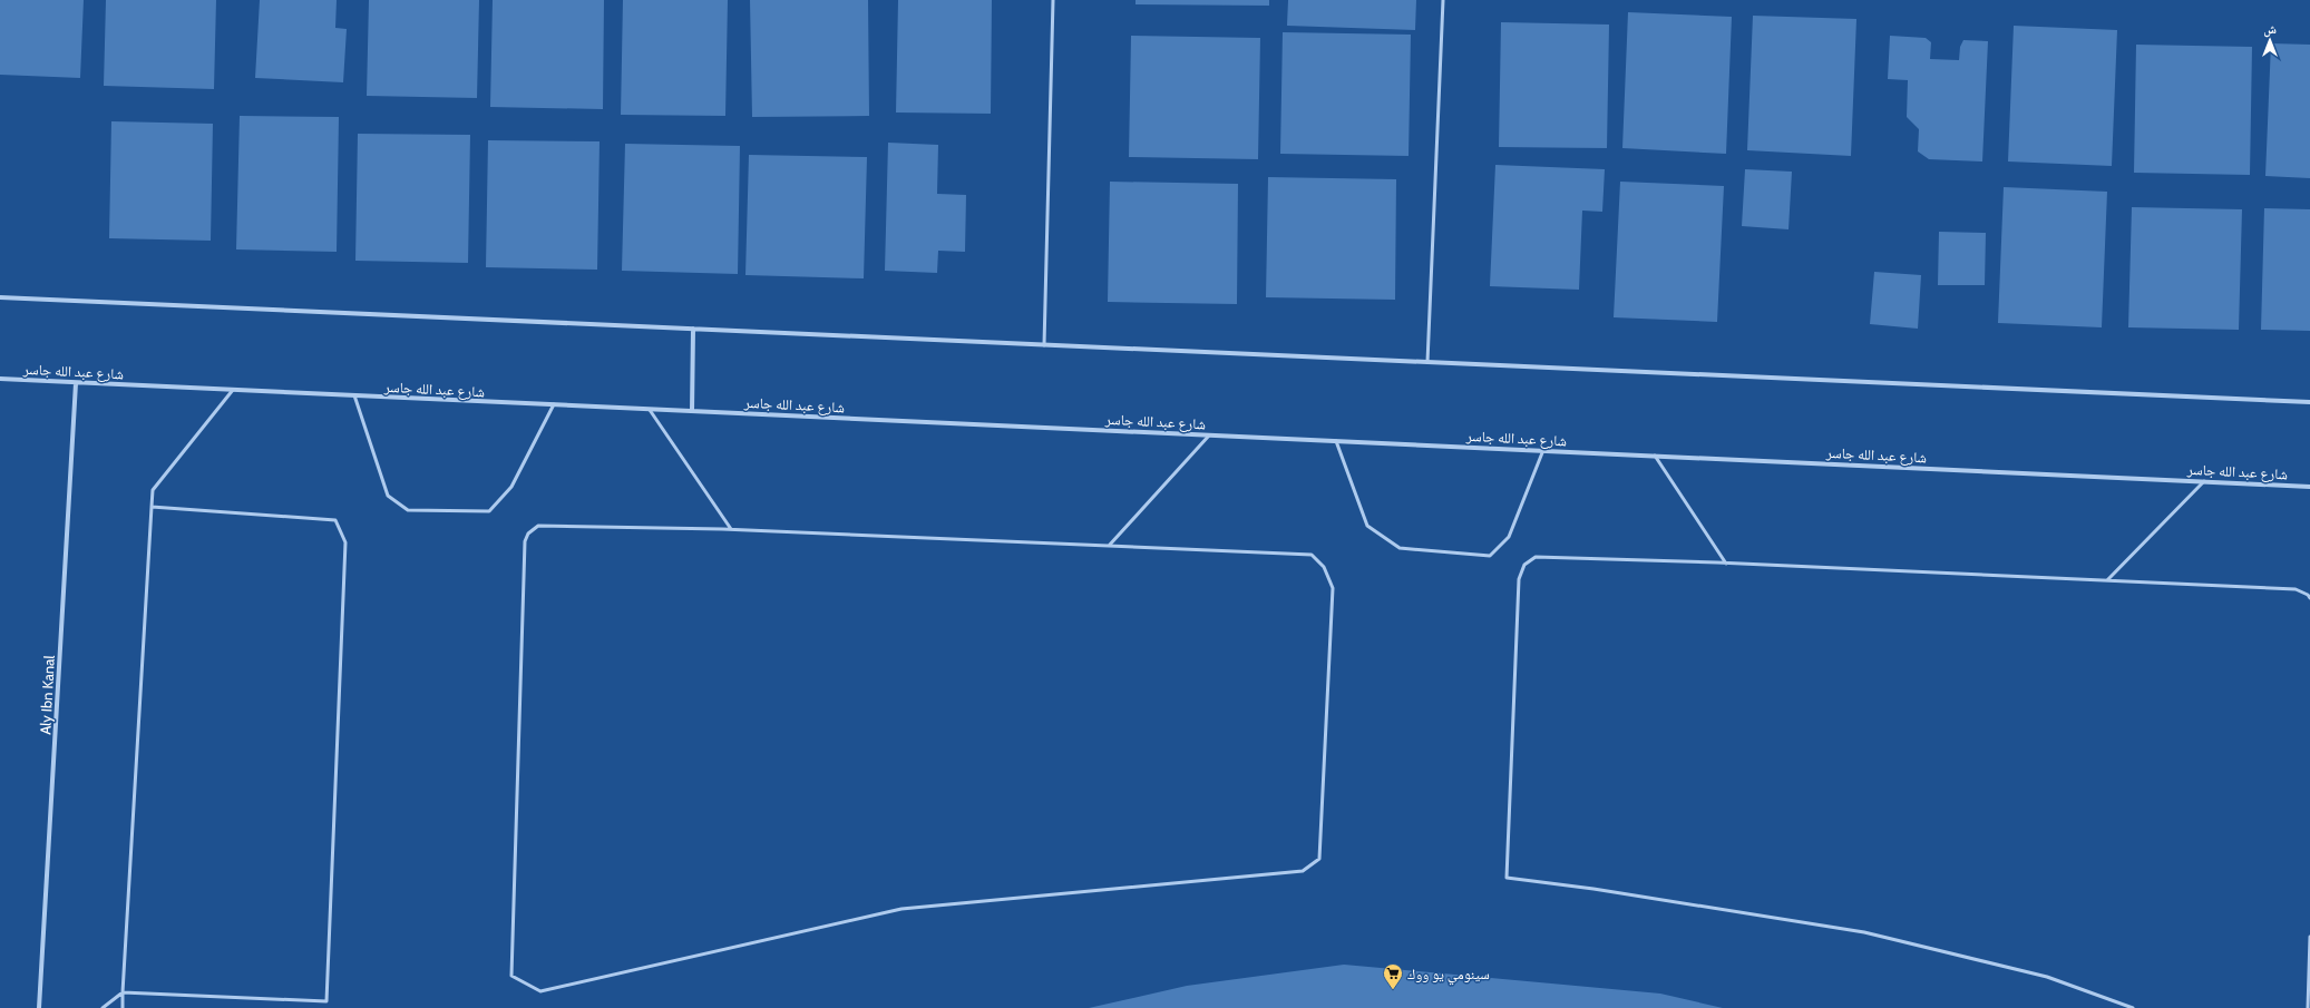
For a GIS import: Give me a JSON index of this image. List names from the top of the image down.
{
  "streets": {
    "street": ["شارع عبد الله جاسر", "Aly Ibn Kanal"]
  },
  "crossings": [
    ["شارع عبد الله جاسر", "Aly Ibn Kanal"]
  ],
  "places": {
    "supermarket": ["سينومي يو ووك"]
  },
  "north": "top"
}
